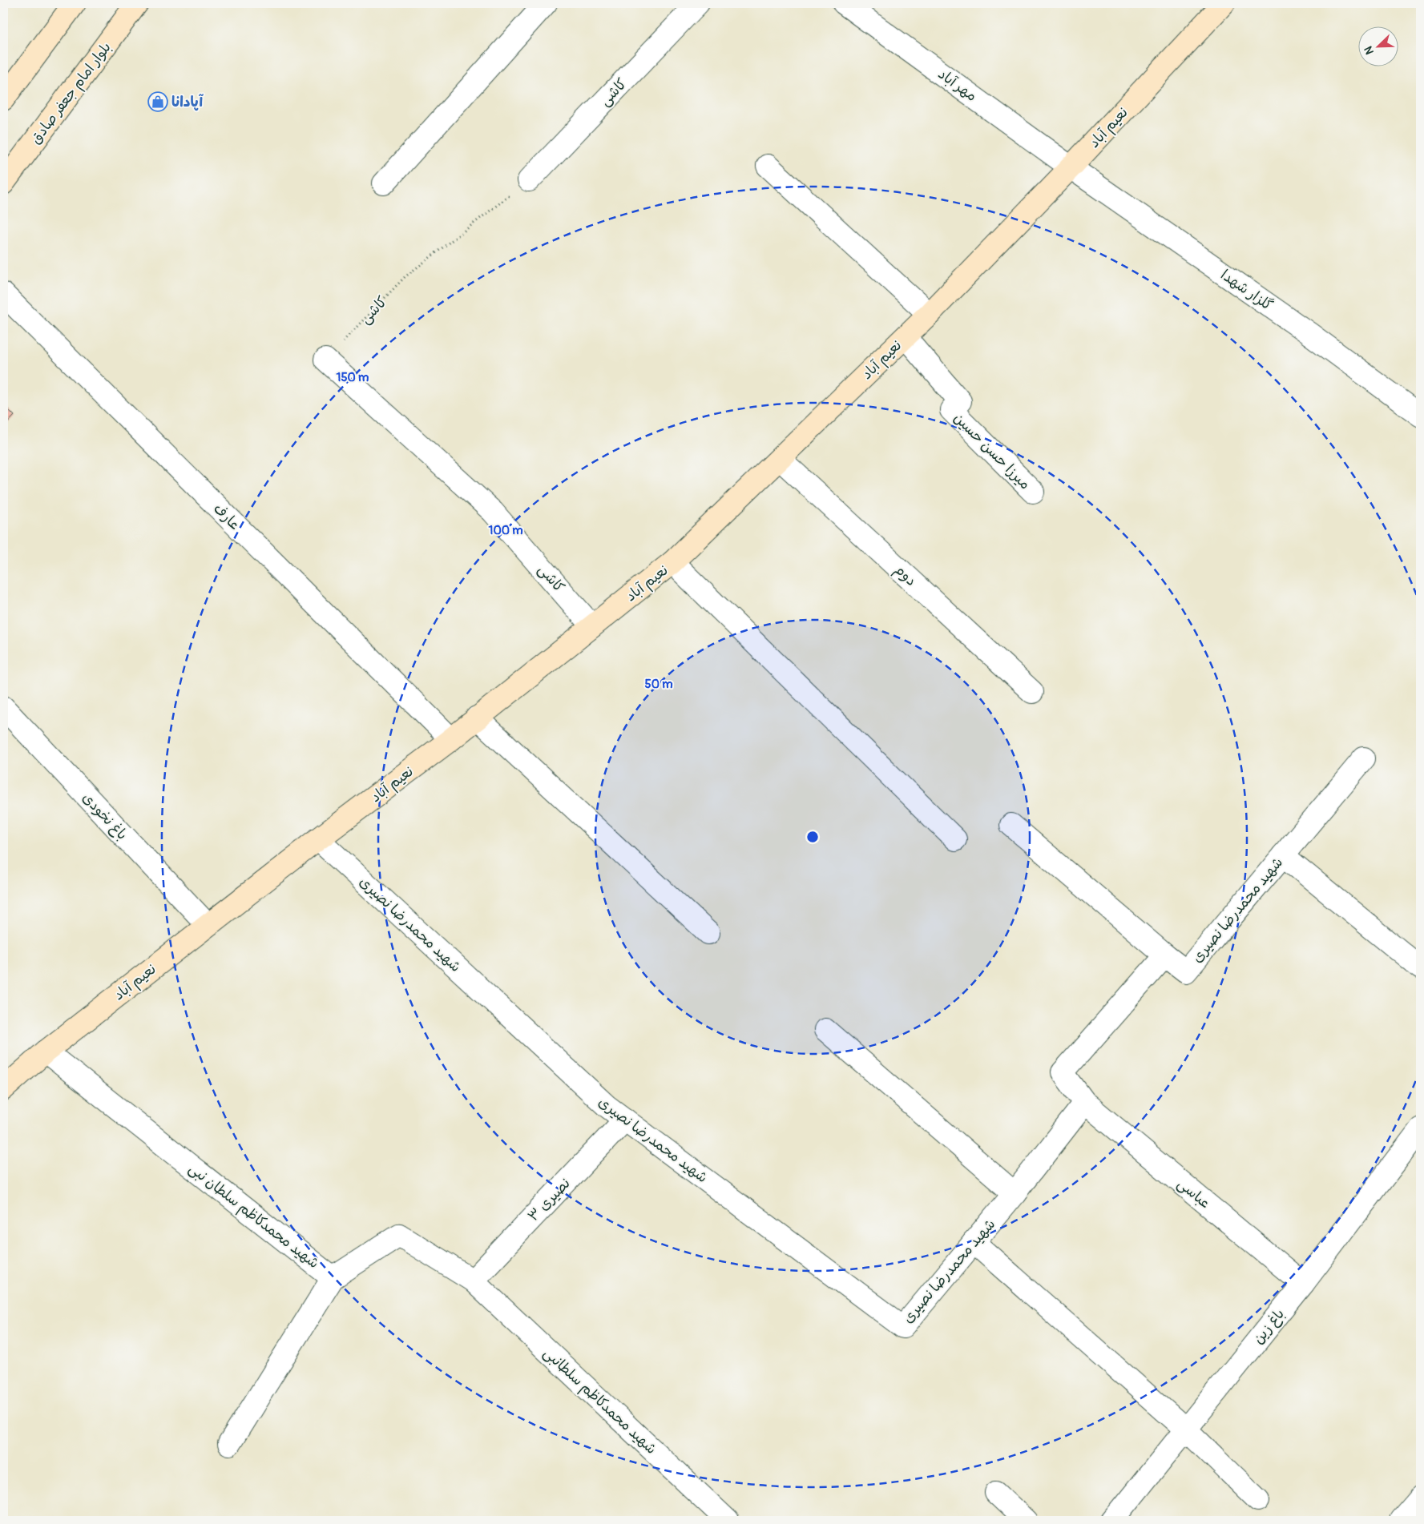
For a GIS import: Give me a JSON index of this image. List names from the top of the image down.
{
  "streets": {
    "street": [
      "مهر آباد",
      "کاشی",
      "بلوار امام جعفر صادق",
      "نعیم آباد",
      "گلزار شهدا",
      "میرزا حسن حسین",
      "عارف",
      "دوم",
      "باغ نخودی",
      "شهید محمدرضا نصیری",
      "عباسی",
      "نصیری ۳",
      "شهید محمدکاظم سلطان نبی",
      "باغ زین",
      "شهید محمدکاظم سلطانبی"
    ]
  },
  "crossings": [
    ["مهر آباد", "نعیم آباد"],
    ["مهر آباد", "گلزار شهدا"],
    ["کاشی", "نعیم آباد"],
    ["نعیم آباد", "گلزار شهدا"],
    ["نعیم آباد", "میرزا حسن حسین"],
    ["نعیم آباد", "عارف"],
    ["نعیم آباد", "دوم"],
    ["نعیم آباد", "باغ نخودی"],
    ["نعیم آباد", "شهید محمدرضا نصیری"],
    ["نعیم آباد", "شهید محمدکاظم سلطان نبی"],
    ["شهید محمدرضا نصیری", "عباسی"],
    ["شهید محمدرضا نصیری", "نصیری ۳"],
    ["عباسی", "باغ زین"],
    ["نصیری ۳", "شهید محمدکاظم سلطان نبی"],
    ["نصیری ۳", "شهید محمدکاظم سلطانبی"],
    ["شهید محمدکاظم سلطان نبی", "شهید محمدکاظم سلطانبی"]
  ],
  "places": {
    "shop": ["آپادانا"]
  },
  "north": "bottom left",
  "rings": ["150 m", "100 m", "50 m"]
}
